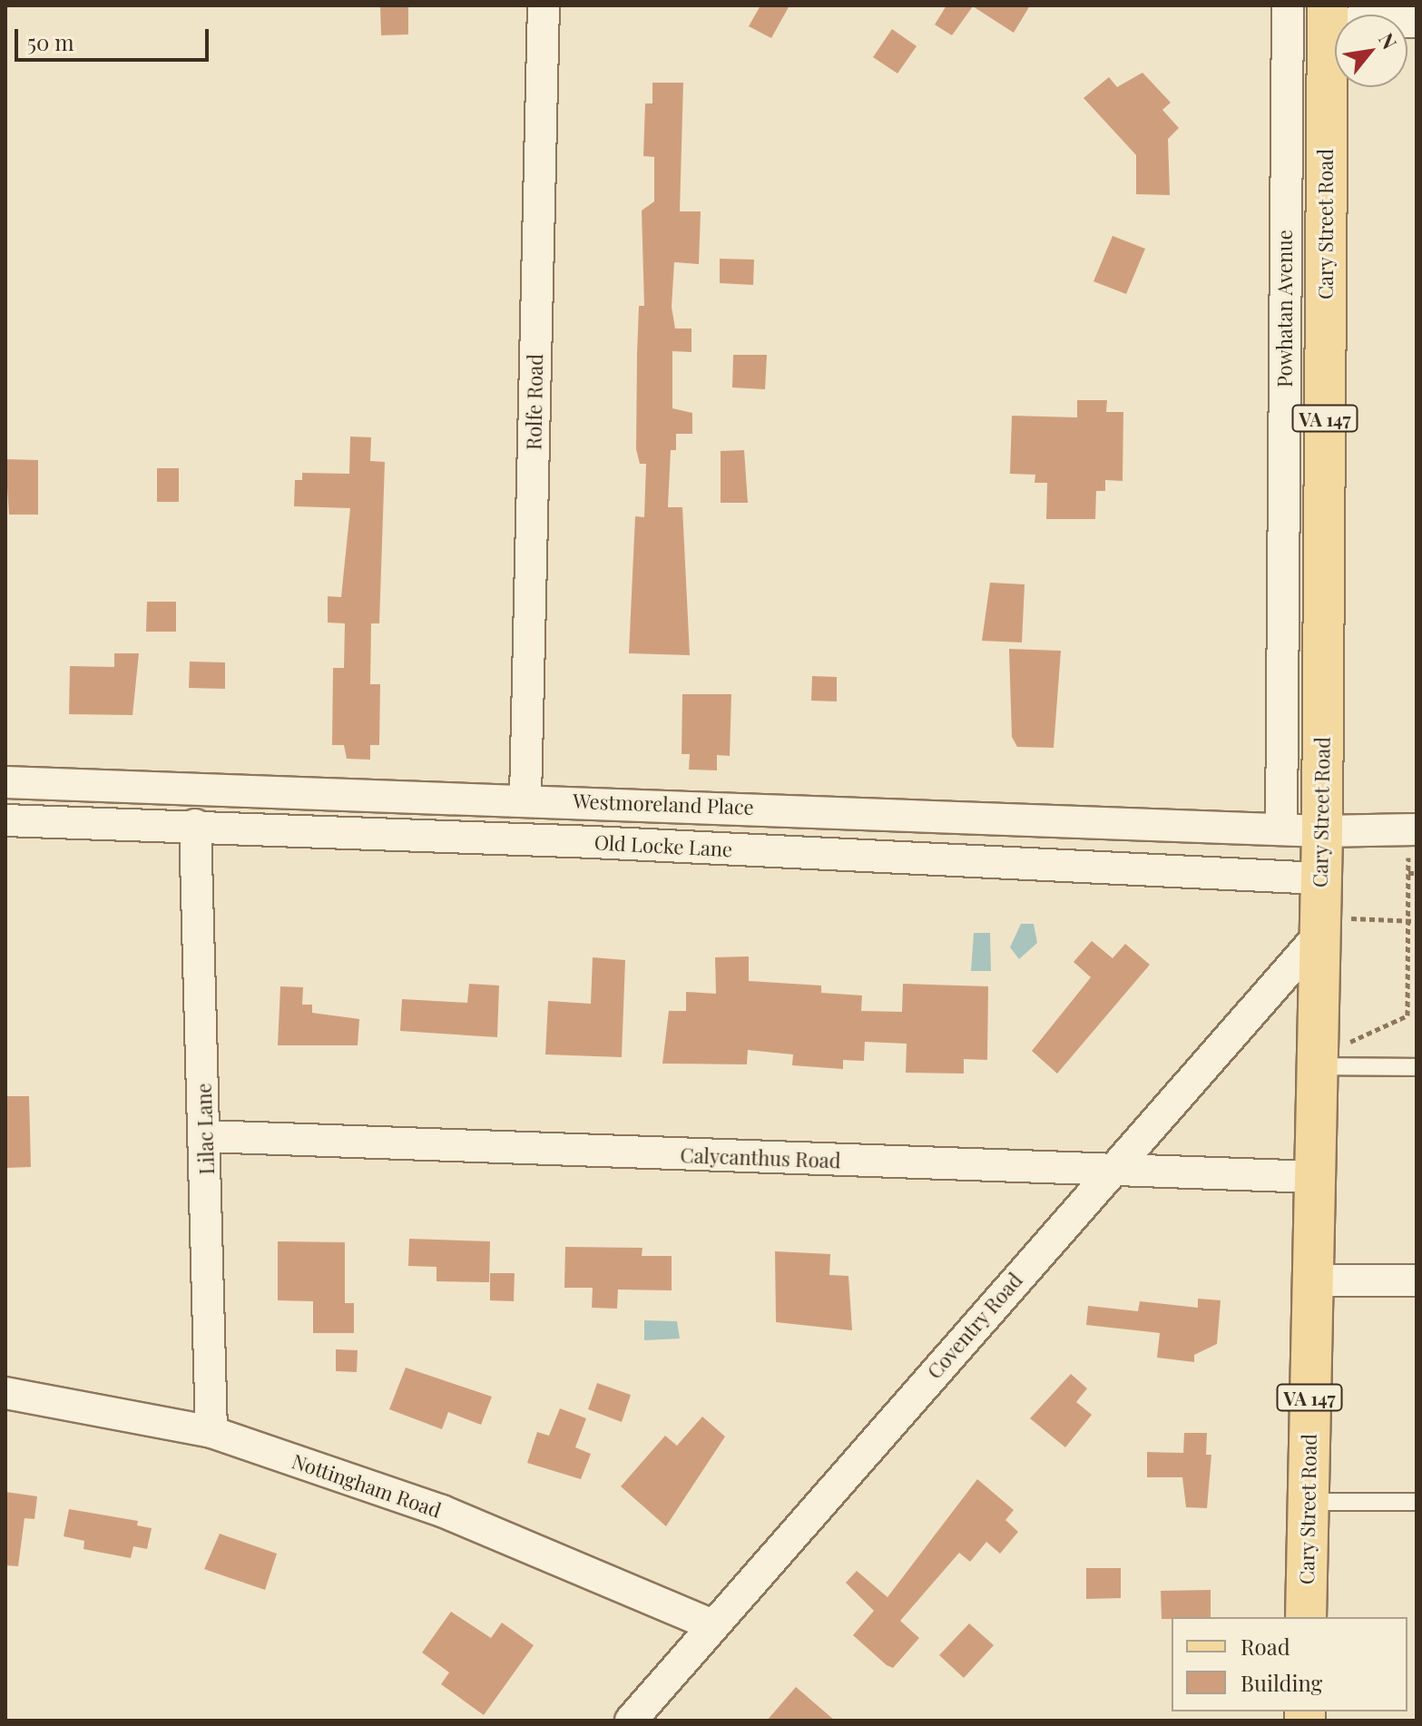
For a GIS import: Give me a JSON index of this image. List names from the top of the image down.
{
  "streets": {
    "main road": ["Cary Street Road", "VA 147"],
    "street": [
      "Powhatan Avenue",
      "Rolfe Road",
      "Westmoreland Place",
      "Old Locke Lane",
      "Lilac Lane",
      "Calycanthus Road",
      "Coventry Road",
      "Nottingham Road"
    ]
  },
  "crossings": [
    ["Cary Street Road", "Westmoreland Place"],
    ["Cary Street Road", "Old Locke Lane"],
    ["Cary Street Road", "Calycanthus Road"],
    ["Cary Street Road", "Coventry Road"],
    ["Powhatan Avenue", "Westmoreland Place"],
    ["Rolfe Road", "Westmoreland Place"],
    ["Old Locke Lane", "Lilac Lane"],
    ["Lilac Lane", "Calycanthus Road"],
    ["Lilac Lane", "Nottingham Road"],
    ["Calycanthus Road", "Coventry Road"],
    ["Coventry Road", "Nottingham Road"]
  ],
  "legend": ["Road", "Building"],
  "scale_bar": "50 m",
  "north": "top right"
}
